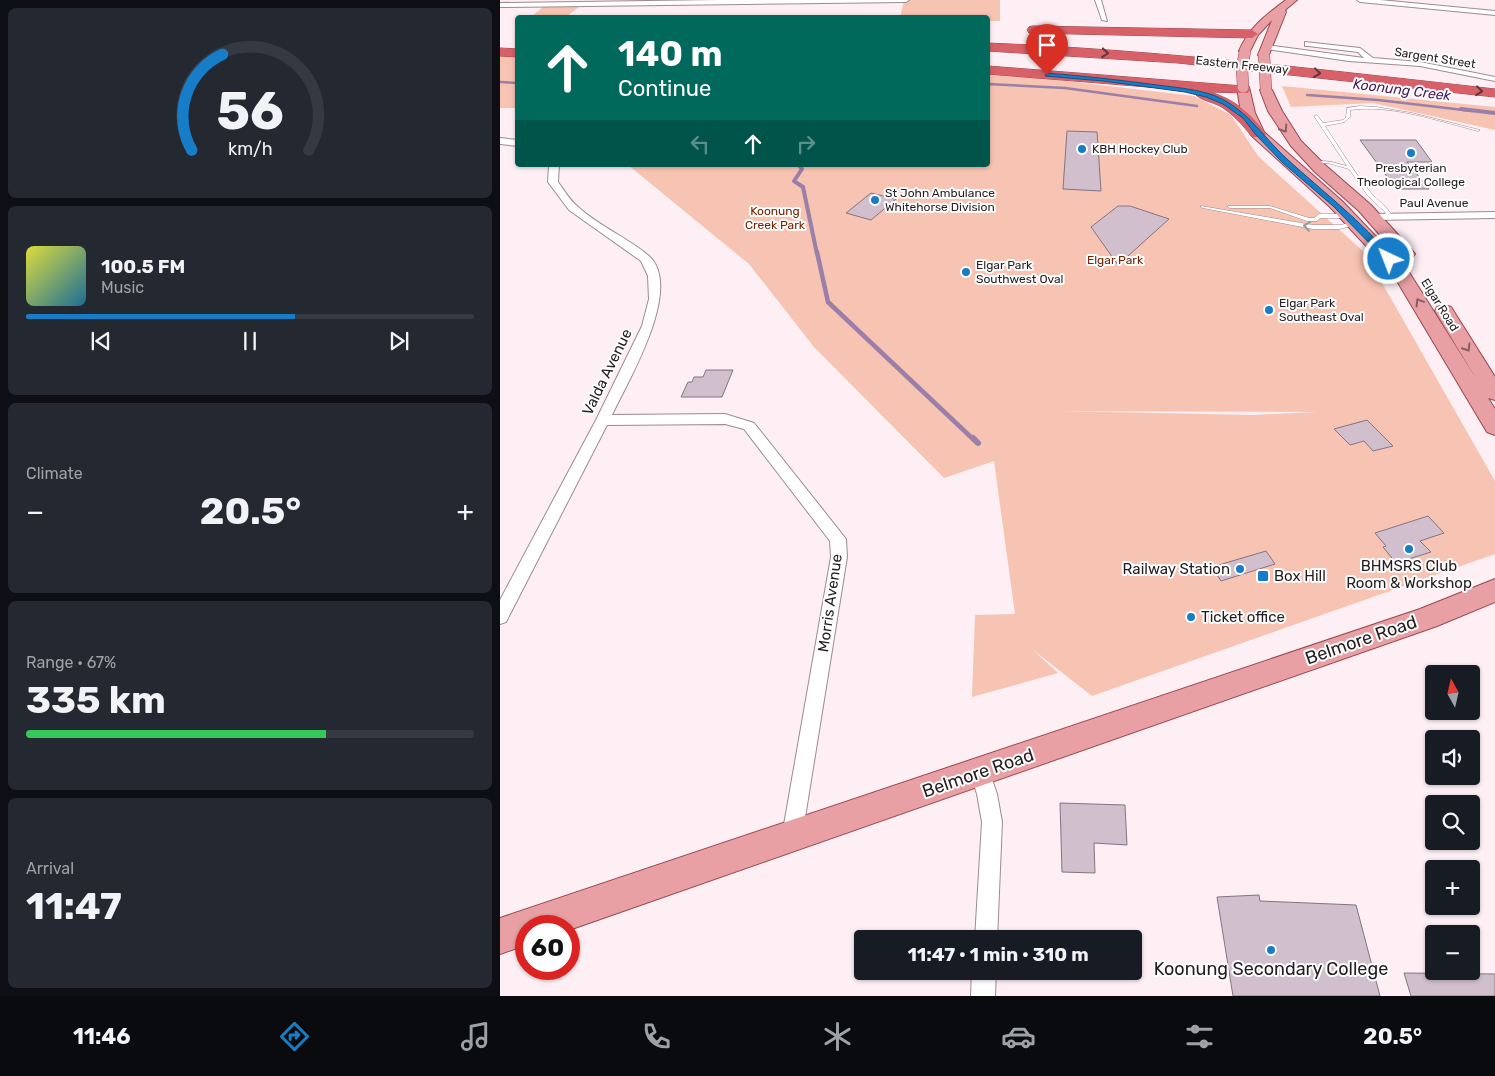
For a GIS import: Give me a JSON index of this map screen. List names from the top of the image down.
{
  "streets": {
    "highway": ["Eastern Freeway"],
    "main road": ["Elgar Road", "Belmore Road"],
    "street": [
      "Sargent Street",
      "Paul Avenue",
      "Valda Avenue",
      "Morris Avenue"
    ]
  },
  "crossings": [
    ["Sargent Street", "Elgar Road"],
    ["Paul Avenue", "Elgar Road"],
    ["Valda Avenue", "Morris Avenue"],
    ["Morris Avenue", "Belmore Road"]
  ],
  "water": ["Koonung Creek"],
  "parks": ["Koonung Creek Park", "Elgar Park"],
  "places": {
    "other": [
      "KBH Hockey Club",
      "Presbyterian Theological College",
      "St John Ambulance Whitehorse Division",
      "Elgar Park Southwest Oval",
      "Elgar Park Southeast Oval",
      "BHMSRS Club Room & Workshop",
      "Railway Station",
      "Ticket office",
      "Koonung Secondary College"
    ],
    "transit": ["Box Hill"]
  },
  "north": "top",
  "page": {
    "turn": ["140 m", "Continue"],
    "song": ["100.5 FM", "Music"],
    "tile": [
      "Climate",
      ["Range · 67%", "335 km"],
      ["Arrival", "11:47"]
    ],
    "heat": ["−", "20.5°", "+"],
    "map_buttons": ["+", "−"],
    "limit": "60",
    "trip": "11:47 · 1 min · 310 m",
    "tabs": ["11:46", "20.5°"],
    "gauge": ["56", "km/h"]
  }
}
